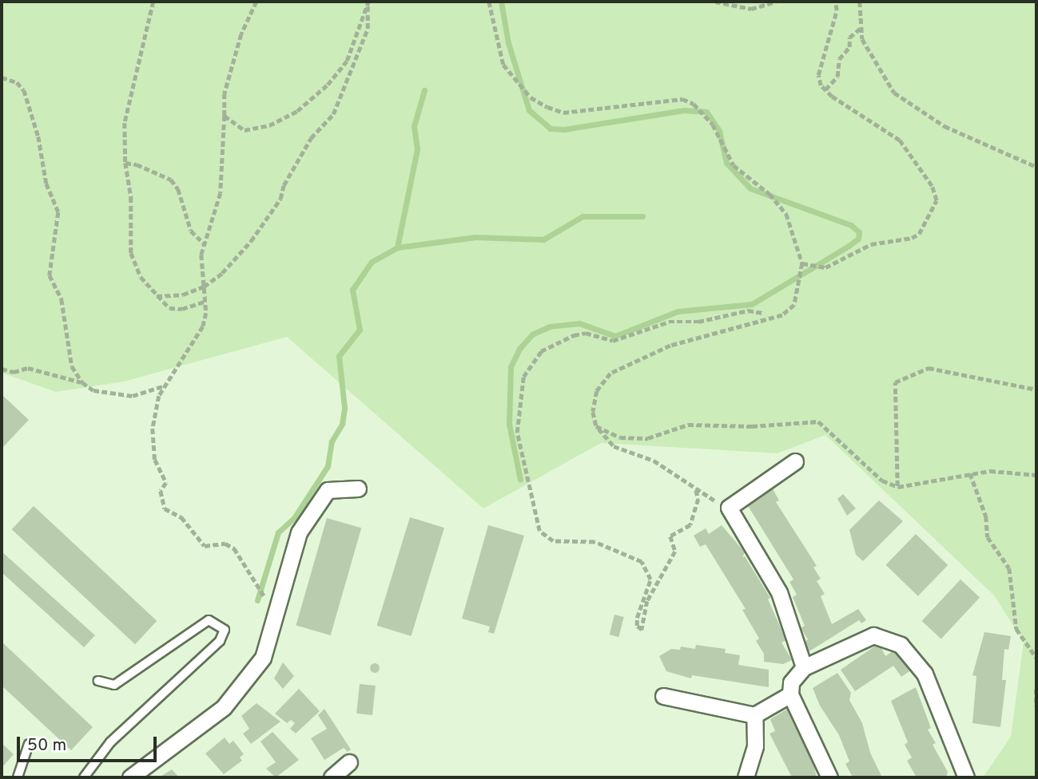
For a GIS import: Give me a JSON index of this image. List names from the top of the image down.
{
  "scale_bar": "50 m"
}
